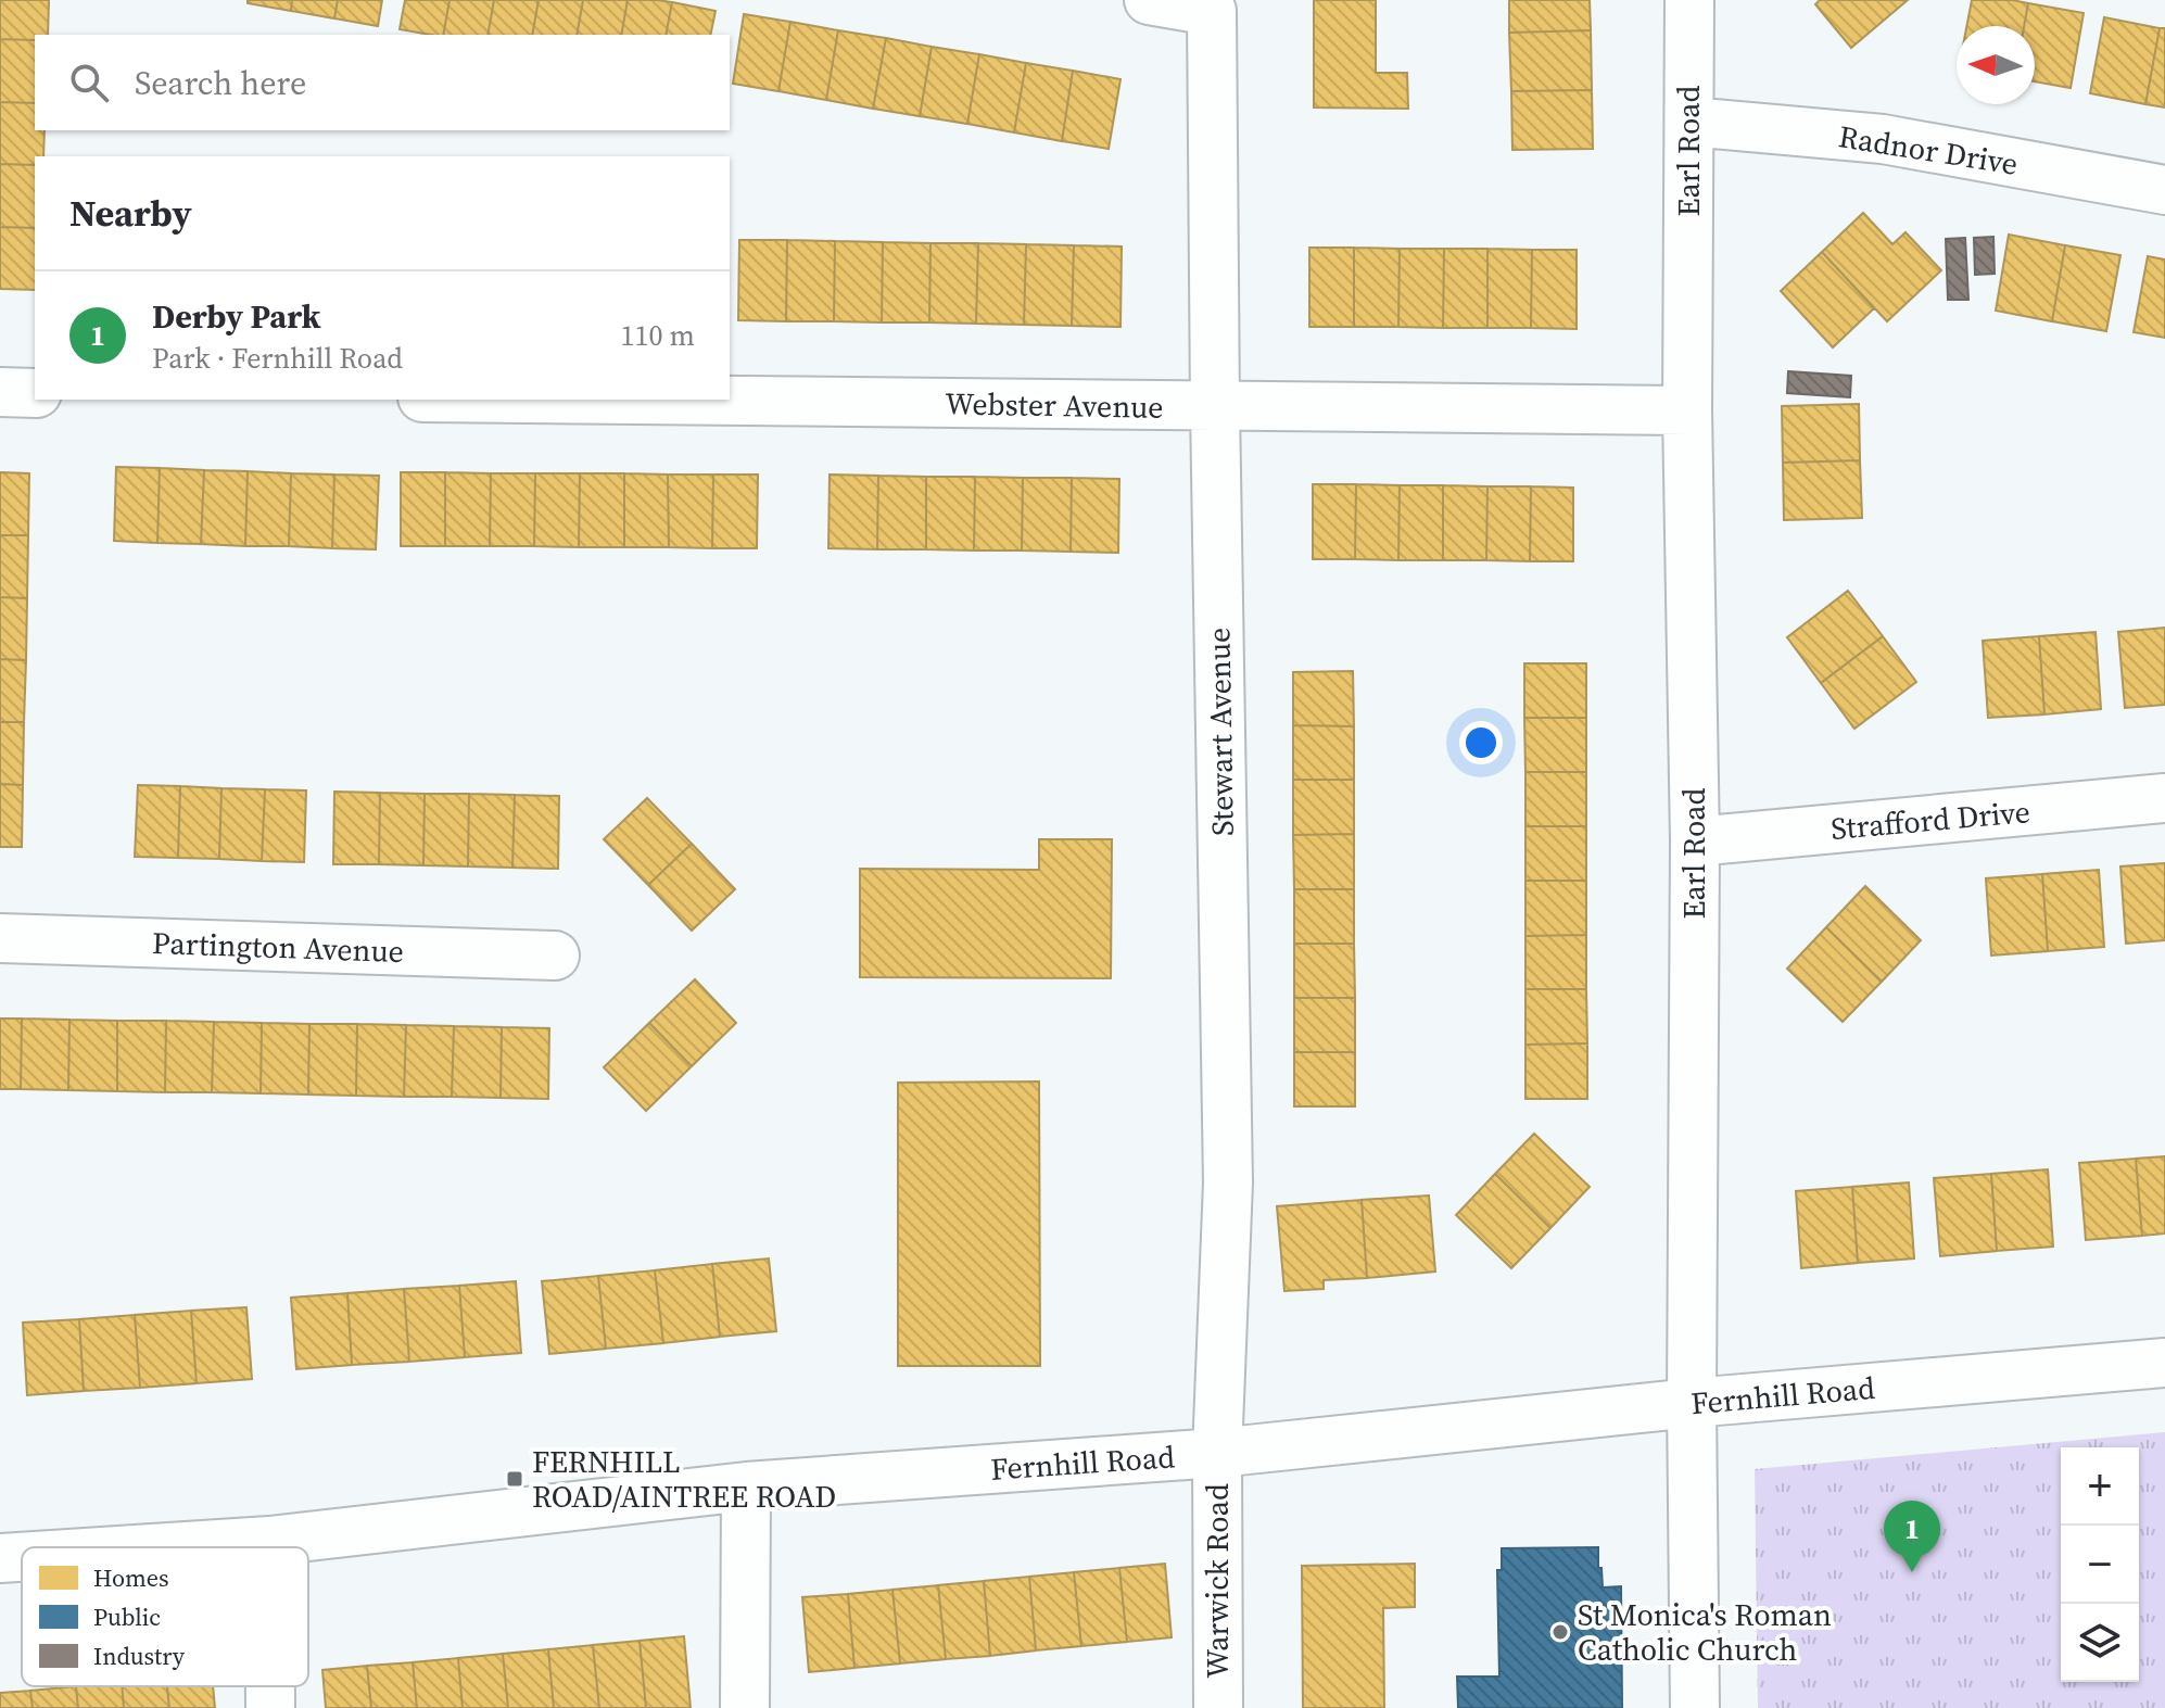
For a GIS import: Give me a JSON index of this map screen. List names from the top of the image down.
{
  "streets": {
    "street": [
      "Radnor Drive",
      "Earl Road",
      "Webster Avenue",
      "Stewart Avenue",
      "Strafford Drive",
      "Partington Avenue",
      "Fernhill Road",
      "Warwick Road"
    ]
  },
  "crossings": [
    ["Radnor Drive", "Earl Road"],
    ["Earl Road", "Webster Avenue"],
    ["Earl Road", "Strafford Drive"],
    ["Earl Road", "Fernhill Road"],
    ["Webster Avenue", "Stewart Avenue"],
    ["Stewart Avenue", "Fernhill Road"],
    ["Stewart Avenue", "Warwick Road"],
    ["Fernhill Road", "Warwick Road"]
  ],
  "places": {
    "transit": ["FERNHILL ROAD/AINTREE ROAD"],
    "other": ["St Monica's Roman Catholic Church"]
  },
  "legend": ["Homes", "Public", "Industry"],
  "north": "left",
  "page": {
    "search": "Search here",
    "heading": "Nearby",
    "list": [
      {
        "mark": "1",
        "name": "Derby Park",
        "note": "Park · Fernhill Road",
        "value": "110 m"
      }
    ],
    "map_buttons": ["+", "−"],
    "pins": "1"
  }
}
